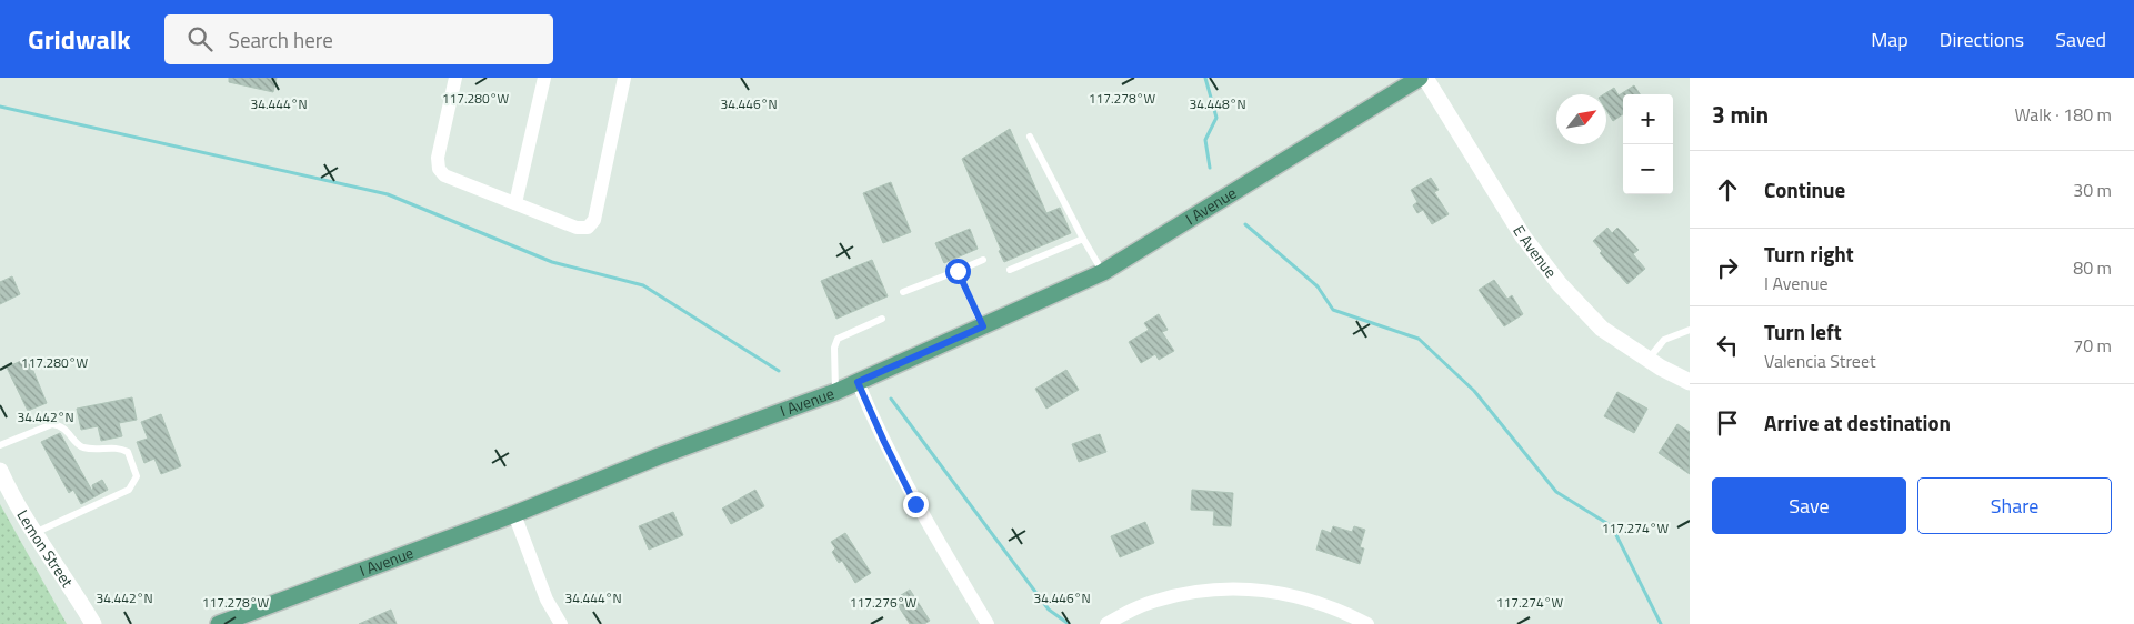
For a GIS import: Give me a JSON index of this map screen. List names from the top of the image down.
{
  "streets": {
    "main road": ["I Avenue"],
    "street": ["E Avenue", "Lemon Street"]
  },
  "north": "top right",
  "page": {
    "header": "Gridwalk",
    "search": "Search here",
    "nav": ["Map", "Directions", "Saved"],
    "heading": ["3 min", "Walk · 180 m"],
    "map_buttons": ["+", "−"],
    "list": [
      ["Continue", "30 m"],
      ["Turn right", "I Avenue", "80 m"],
      ["Turn left", "Valencia Street", "70 m"],
      "Arrive at destination"
    ],
    "buttons": ["Save", "Share"]
  },
  "coordinates": [
    "117.280°W",
    "117.278°W",
    "34.444°N",
    "34.446°N",
    "34.448°N",
    "34.442°N",
    "117.274°W",
    "117.276°W"
  ]
}
